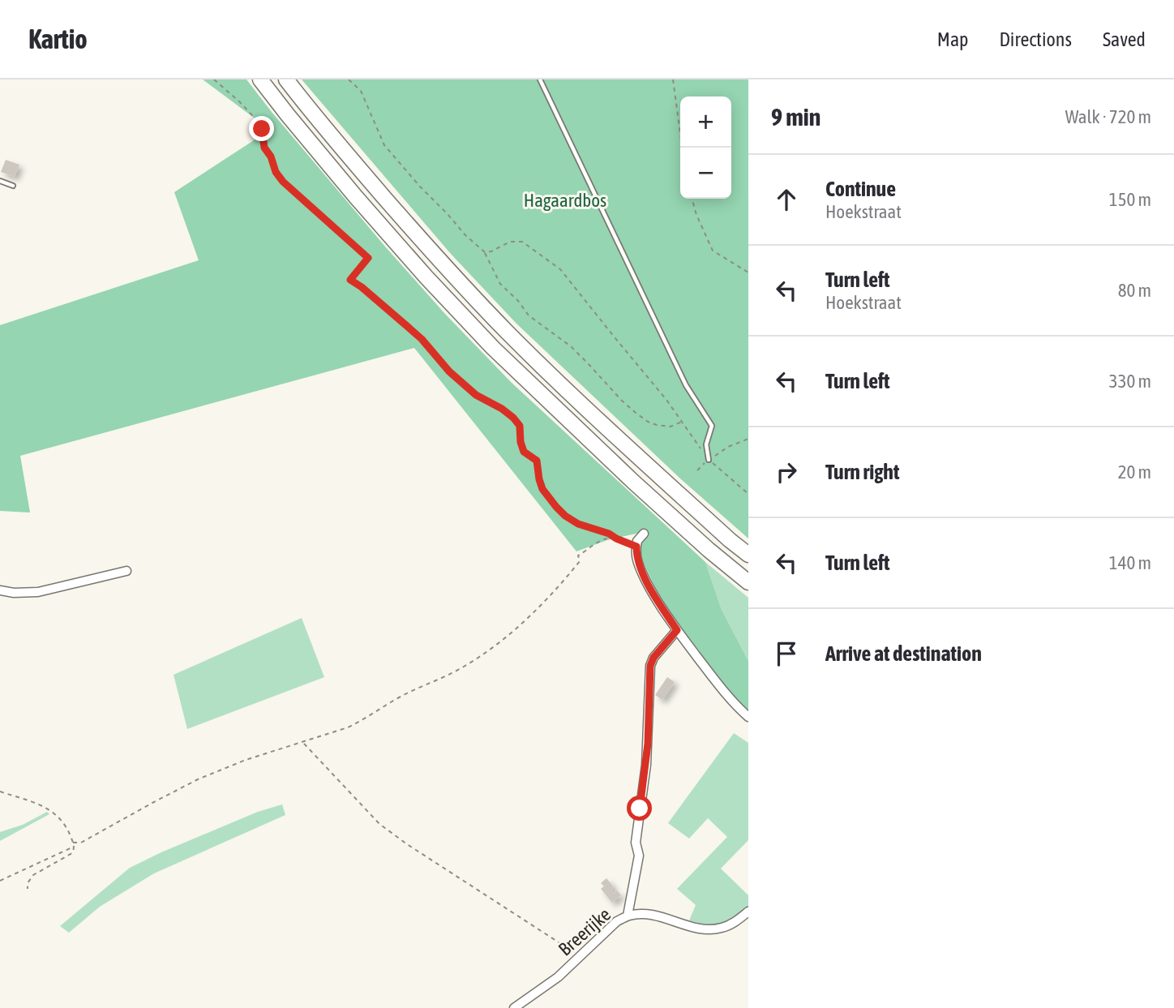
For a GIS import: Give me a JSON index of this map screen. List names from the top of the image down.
{
  "streets": {
    "street": ["Breerijke"]
  },
  "parks": ["Hagaardbos"],
  "page": {
    "header": "Kartio",
    "nav": ["Map", "Directions", "Saved"],
    "heading": ["9 min", "Walk · 720 m"],
    "map_buttons": ["+", "−"],
    "list": [
      ["Continue", "Hoekstraat", "150 m"],
      ["Turn left", "Hoekstraat", "80 m"],
      ["Turn left", "330 m"],
      ["Turn right", "20 m"],
      ["Turn left", "140 m"],
      "Arrive at destination"
    ]
  }
}
